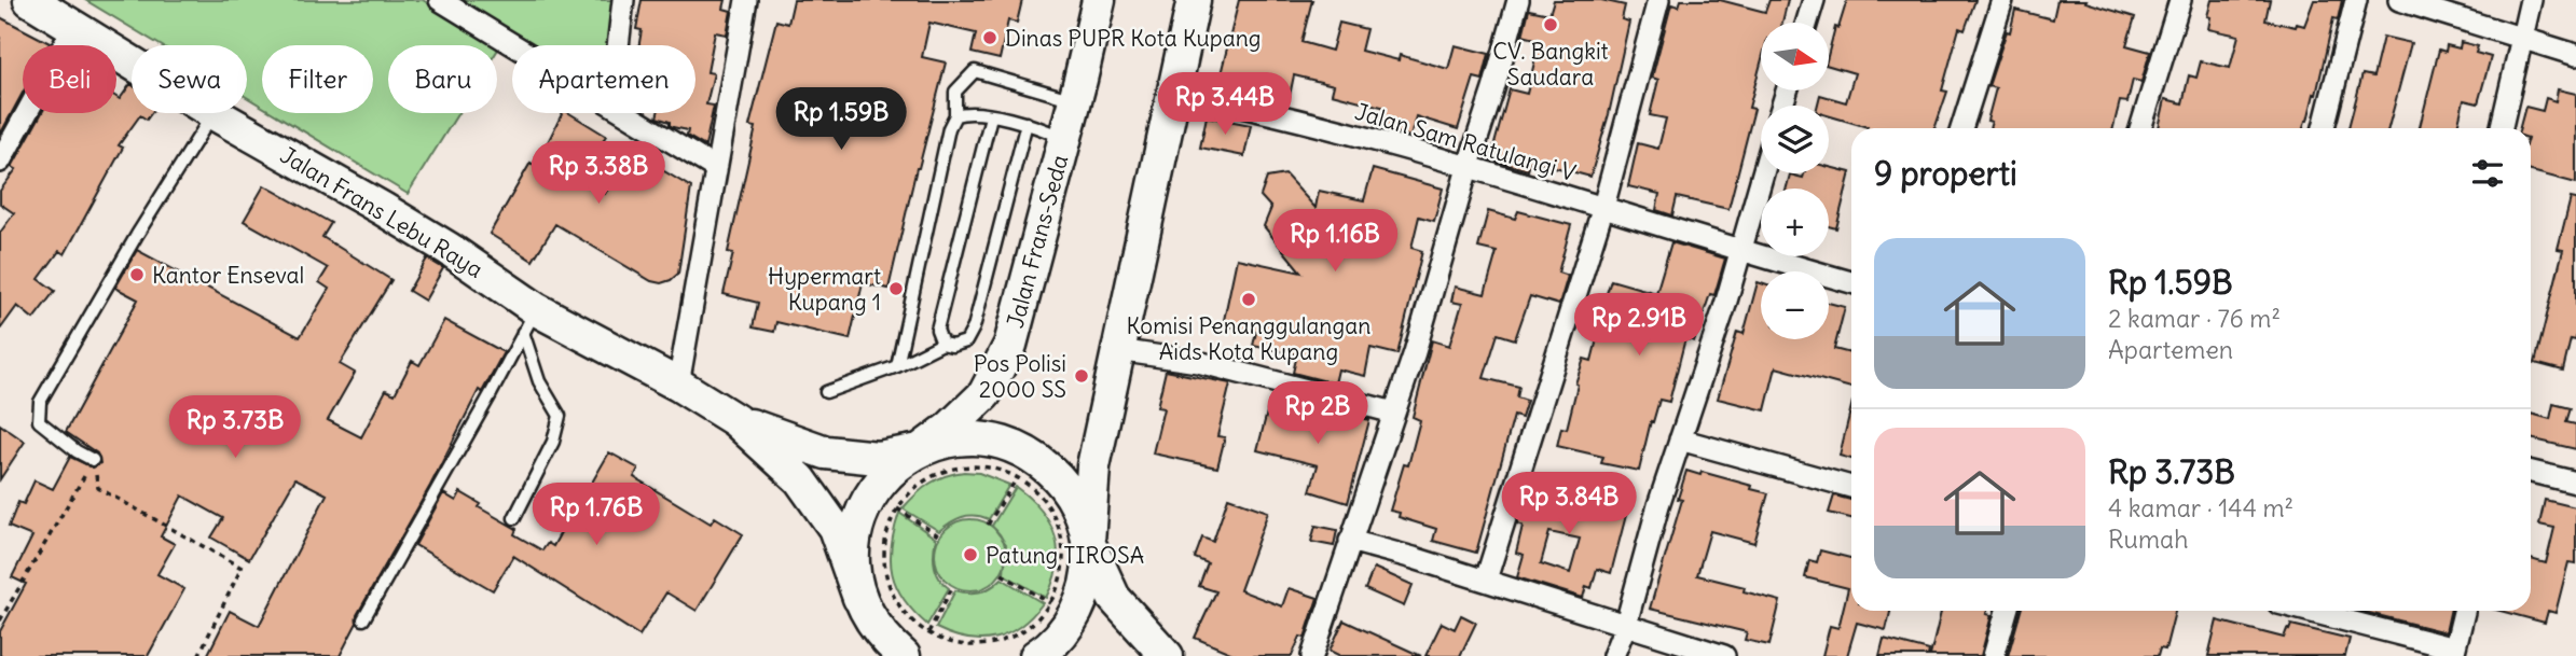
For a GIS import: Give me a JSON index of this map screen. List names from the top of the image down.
{
  "streets": {
    "main road": ["Jalan Frans Lebu Raya", "Jalan Frans-Seda"],
    "street": ["Jalan Sam Ratulangi V"]
  },
  "crossings": [
    ["Jalan Frans Lebu Raya", "Jalan Frans-Seda"]
  ],
  "places": [
    "CV. Bangkit Saudara",
    "Dinas PUPR Kota Kupang",
    "Kantor Enseval",
    "Hypermart Kupang 1",
    "Komisi Penanggulangan Aids Kota Kupang",
    "Pos Polisi 2000 SS",
    "Patung TIROSA"
  ],
  "north": "right",
  "page": {
    "map_buttons": ["+", "−"],
    "chip": [
      "Beli",
      "Sewa",
      "Filter",
      "Baru",
      "Apartemen"
    ],
    "price": [
      "Rp 3.44B",
      "Rp 1.59B",
      "Rp 3.38B",
      "Rp 1.16B",
      "Rp 2.91B",
      "Rp 2B",
      "Rp 3.73B",
      "Rp 3.84B",
      "Rp 1.76B"
    ],
    "heading": "9 properti",
    "list": [
      {
        "name": "Rp 1.59B",
        "note": "2 kamar · 76 m² · Apartemen"
      },
      {
        "name": "Rp 3.73B",
        "note": "4 kamar · 144 m² · Rumah"
      }
    ]
  }
}
